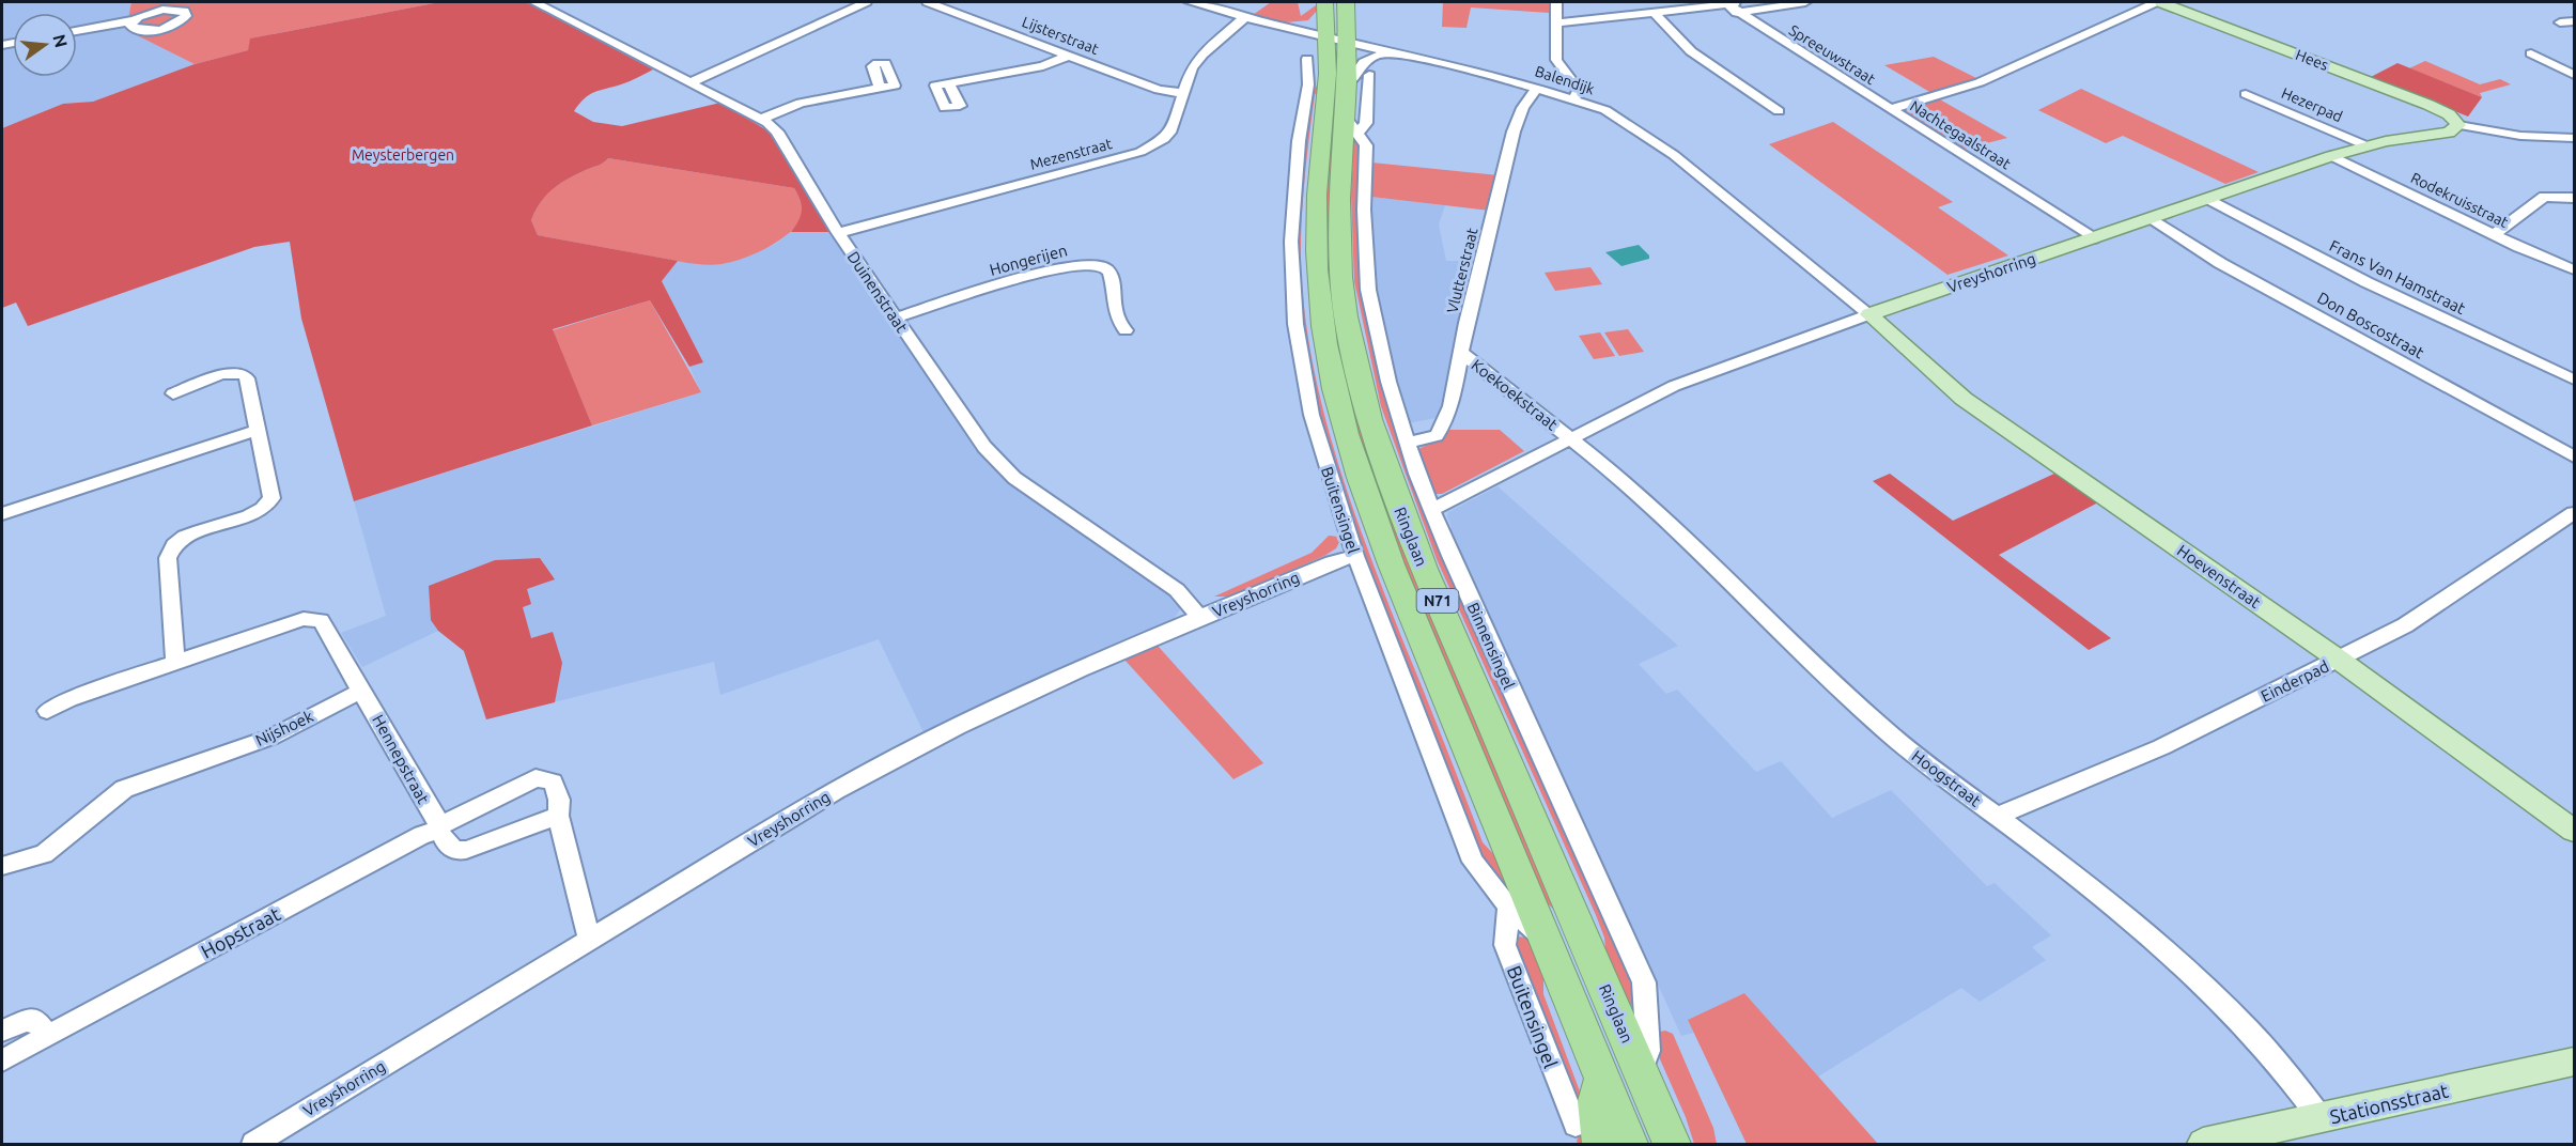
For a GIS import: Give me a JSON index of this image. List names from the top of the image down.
{
  "streets": {
    "highway": ["Ringlaan", "N71"],
    "main road": [
      "Hees",
      "Vreyshorring",
      "Hoevenstraat",
      "Stationsstraat"
    ],
    "street": [
      "Lijsterstraat",
      "Spreeuwstraat",
      "Balendijk",
      "Hezerpad",
      "Nachtegaalstraat",
      "Mezenstraat",
      "Rodekruisstraat",
      "Hongerijen",
      "Vlutterstraat",
      "Frans Van Hamstraat",
      "Duinenstraat",
      "Don Boscostraat",
      "Koekoekstraat",
      "Buitensingel",
      "Binnensingel",
      "Einderpad",
      "Nijshoek",
      "Hennepstraat",
      "Hoogstraat",
      "Hopstraat"
    ]
  },
  "crossings": [
    ["Lijsterstraat", "Mezenstraat"],
    ["Spreeuwstraat", "Nachtegaalstraat"],
    ["Hees", "Vreyshorring"],
    ["Balendijk", "Mezenstraat"],
    ["Balendijk", "Vlutterstraat"],
    ["Balendijk", "Vreyshorring"],
    ["Balendijk", "Ringlaan"],
    ["Balendijk", "Hoevenstraat"],
    ["Hezerpad", "Vreyshorring"],
    ["Nachtegaalstraat", "Vreyshorring"],
    ["Mezenstraat", "Duinenstraat"],
    ["Rodekruisstraat", "Vreyshorring"],
    ["Hongerijen", "Duinenstraat"],
    ["Vlutterstraat", "Koekoekstraat"],
    ["Vlutterstraat", "Binnensingel"],
    ["Vreyshorring", "Frans Van Hamstraat"],
    ["Vreyshorring", "Duinenstraat"],
    ["Vreyshorring", "Don Boscostraat"],
    ["Vreyshorring", "Koekoekstraat"],
    ["Vreyshorring", "Buitensingel"],
    ["Vreyshorring", "Hoevenstraat"],
    ["Vreyshorring", "Binnensingel"],
    ["Vreyshorring", "Hoogstraat"],
    ["Koekoekstraat", "Hoogstraat"],
    ["Buitensingel", "Ringlaan"],
    ["Ringlaan", "Binnensingel"],
    ["Hoevenstraat", "Einderpad"],
    ["Einderpad", "Hoogstraat"],
    ["Nijshoek", "Hennepstraat"],
    ["Hennepstraat", "Hopstraat"],
    ["Hoogstraat", "Stationsstraat"]
  ],
  "parks": ["Meysterbergen"],
  "north": "right"
}
